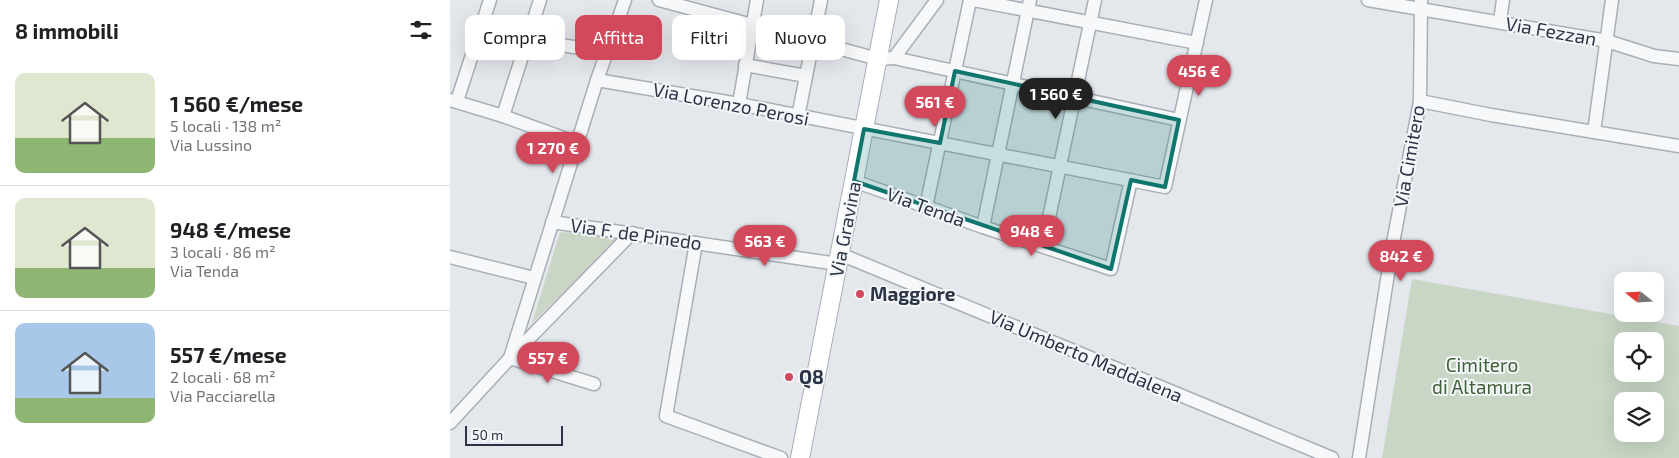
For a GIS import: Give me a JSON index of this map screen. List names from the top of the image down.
{
  "streets": {
    "main road": ["Via Gravina"],
    "street": [
      "Via Fezzan",
      "Via Lorenzo Perosi",
      "Via Cimitero",
      "Via Tenda",
      "Via F. de Pinedo",
      "Via Umberto Maddalena"
    ]
  },
  "crossings": [
    ["Via Fezzan", "Via Cimitero"],
    ["Via Lorenzo Perosi", "Via Tenda"],
    ["Via Lorenzo Perosi", "Via Gravina"],
    ["Via Tenda", "Via Gravina"],
    ["Via Gravina", "Via F. de Pinedo"],
    ["Via Gravina", "Via Umberto Maddalena"],
    ["Via F. de Pinedo", "Via Umberto Maddalena"]
  ],
  "parks": ["Cimitero di Altamura"],
  "places": ["Maggiore", "Q8"],
  "scale_bar": "50 m",
  "north": "left",
  "page": {
    "heading": "8 immobili",
    "chip": [
      "Compra",
      "Affitta",
      "Filtri",
      "Nuovo"
    ],
    "price": [
      "456 €",
      "1 560 €",
      "561 €",
      "1 270 €",
      "948 €",
      "563 €",
      "842 €",
      "557 €"
    ],
    "list": [
      {
        "name": "1 560 €/mese",
        "note": "5 locali · 138 m² · Via Lussino"
      },
      {
        "name": "948 €/mese",
        "note": "3 locali · 86 m² · Via Tenda"
      },
      {
        "name": "557 €/mese",
        "note": "2 locali · 68 m² · Via Pacciarella"
      }
    ],
    "scale": "50 m"
  }
}
